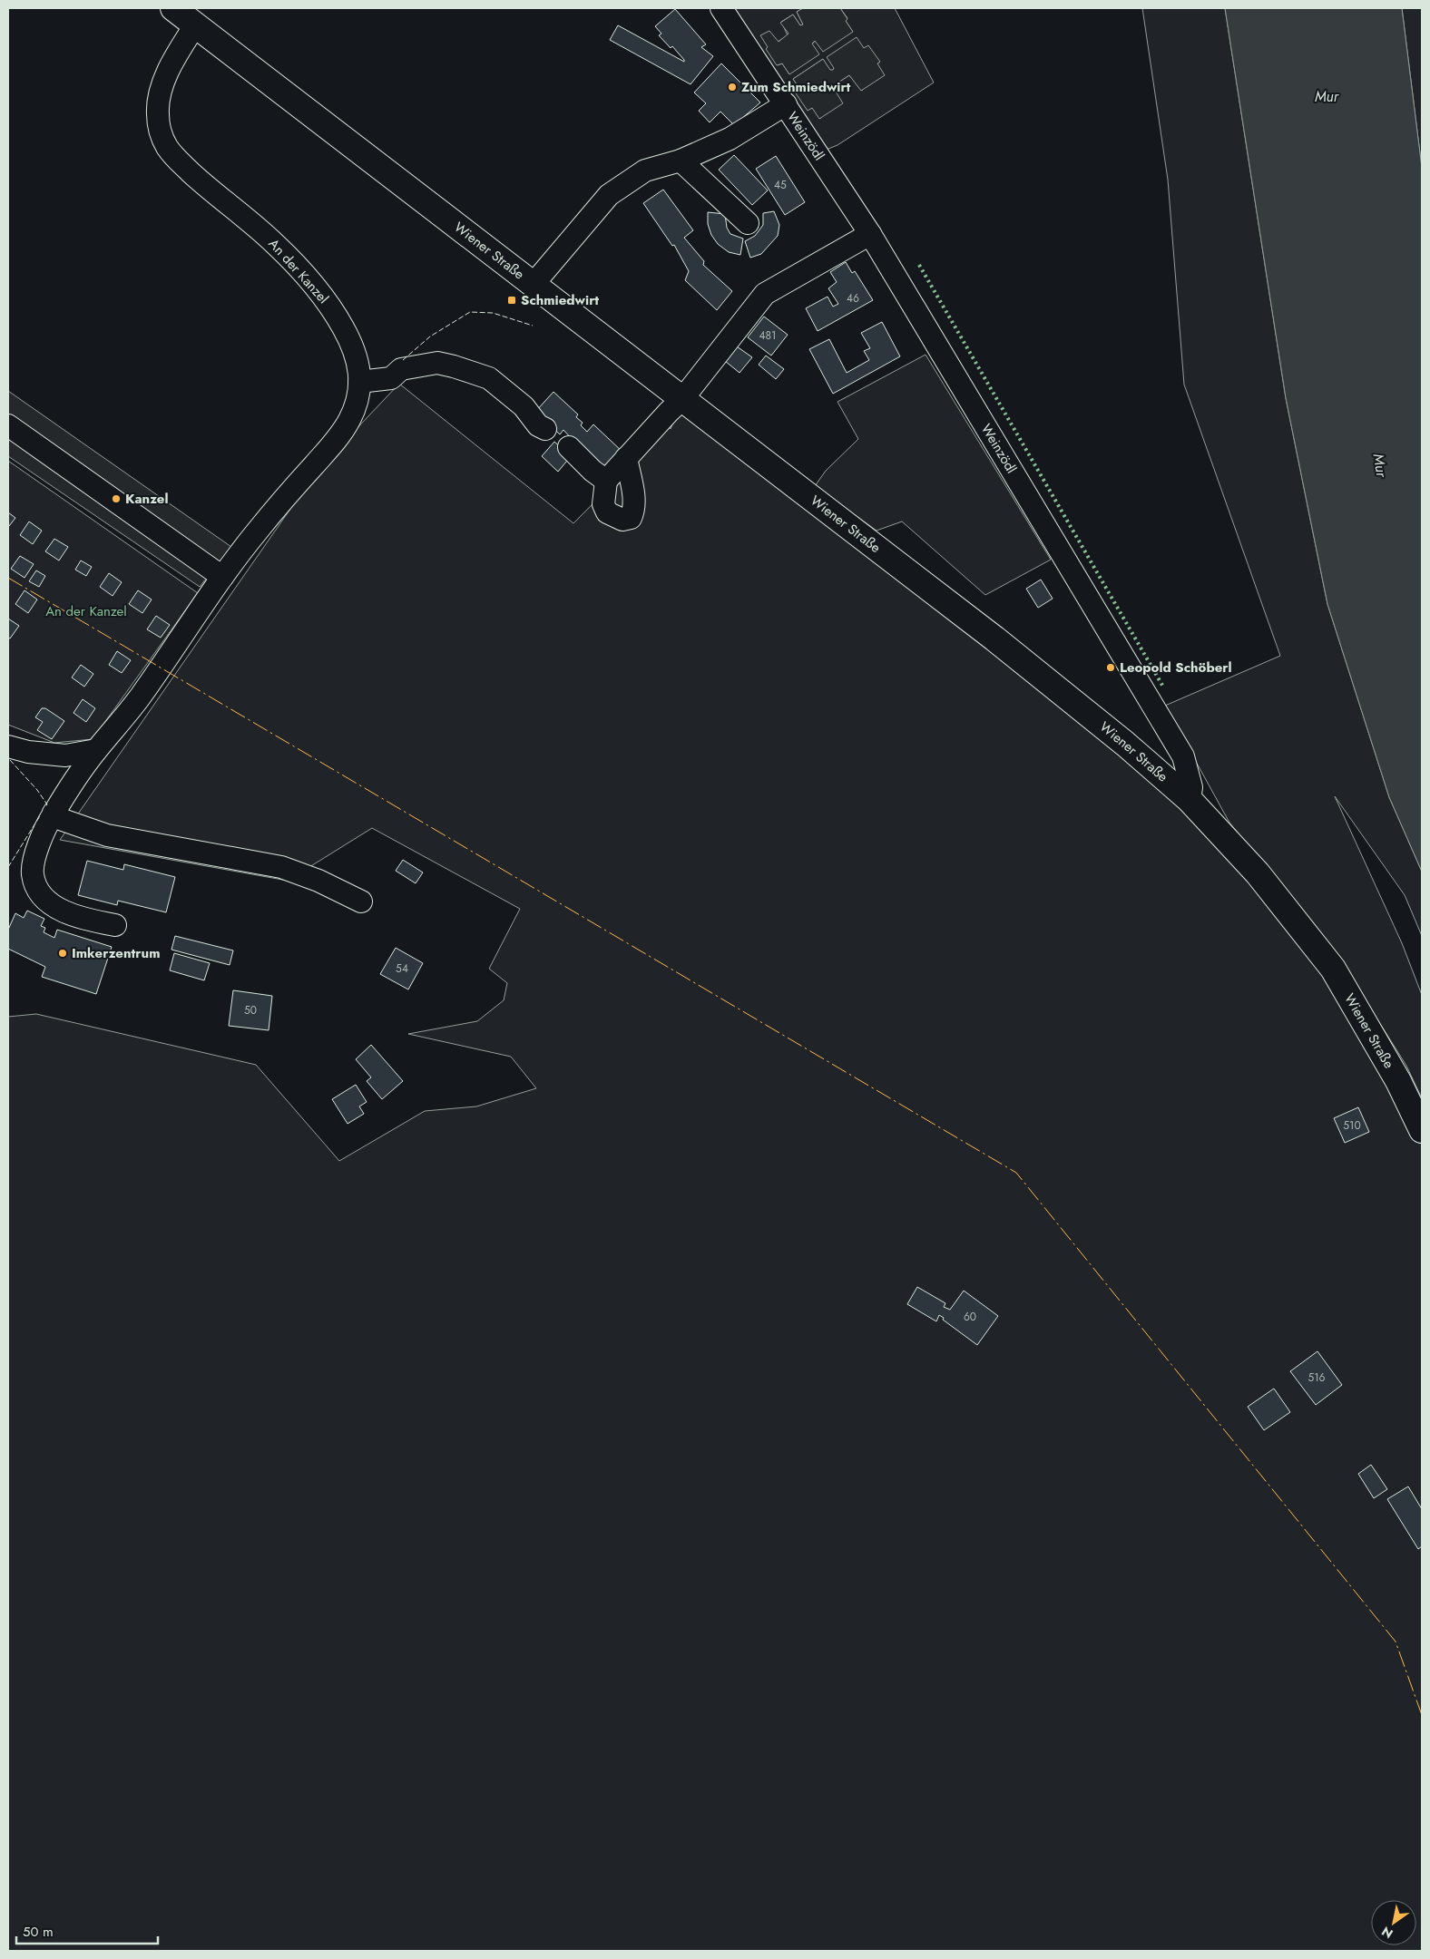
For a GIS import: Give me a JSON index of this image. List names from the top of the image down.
{
  "streets": {
    "main road": ["Wiener Straße"],
    "street": ["Weinzödl", "An der Kanzel"]
  },
  "crossings": [
    ["Weinzödl", "Wiener Straße"],
    ["Wiener Straße", "An der Kanzel"]
  ],
  "water": ["Mur"],
  "parks": ["An der Kanzel"],
  "places": {
    "other": [
      "Zum Schmiedwirt",
      "Kanzel",
      "Leopold Schöberl",
      "Imkerzentrum"
    ],
    "transit": ["Schmiedwirt"]
  },
  "house_numbers": [
    "45",
    "46",
    "481",
    "54",
    "50",
    "510",
    "60",
    "516"
  ],
  "scale_bar": "50 m",
  "north": "bottom left"
}
